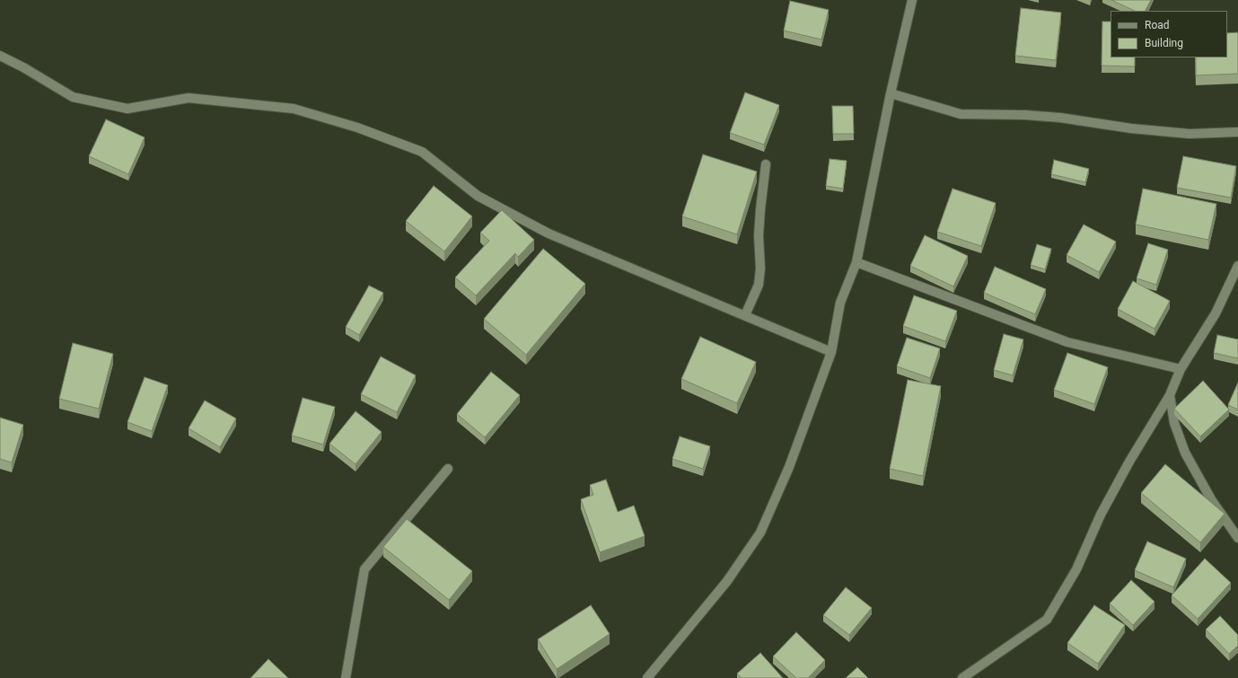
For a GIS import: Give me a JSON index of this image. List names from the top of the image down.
{
  "legend": ["Road", "Building"]
}
